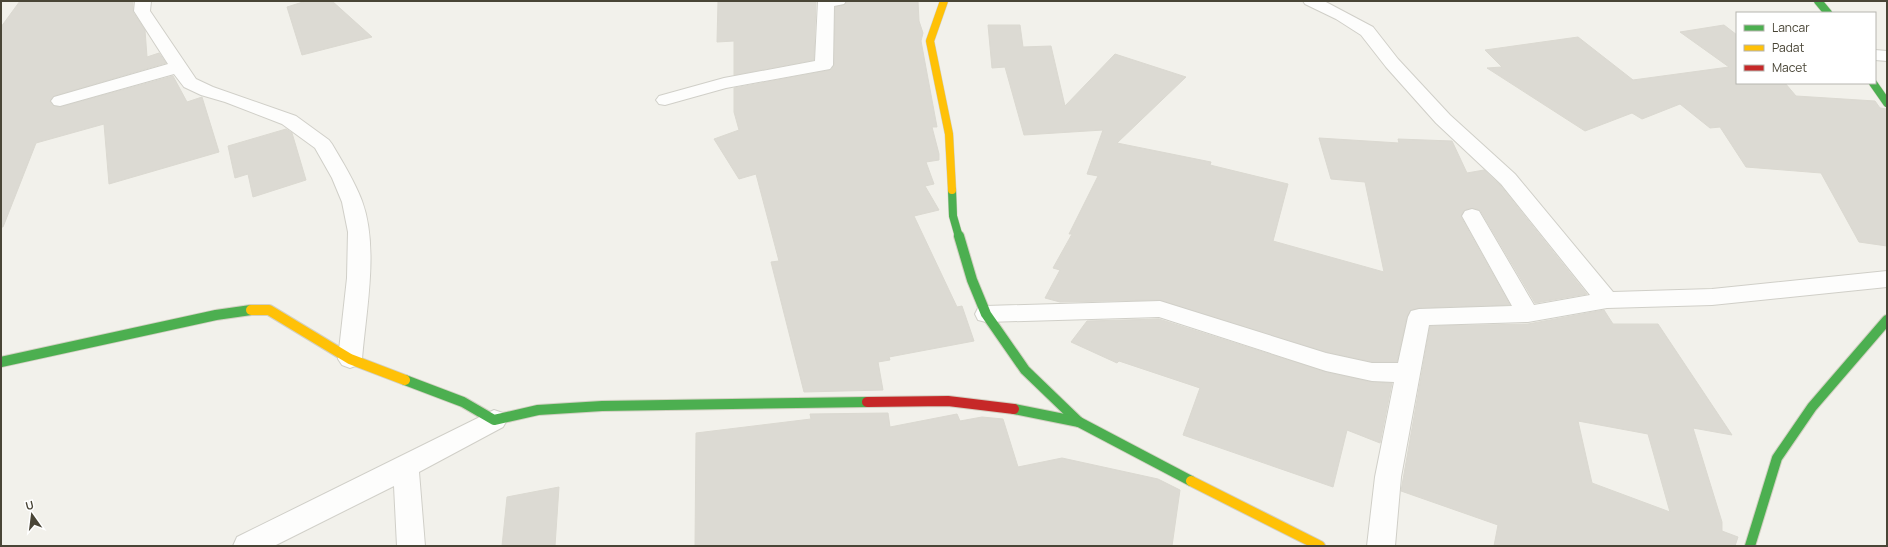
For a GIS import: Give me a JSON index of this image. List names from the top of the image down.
{
  "legend": ["Lancar", "Padat", "Macet"],
  "north": "top"
}
